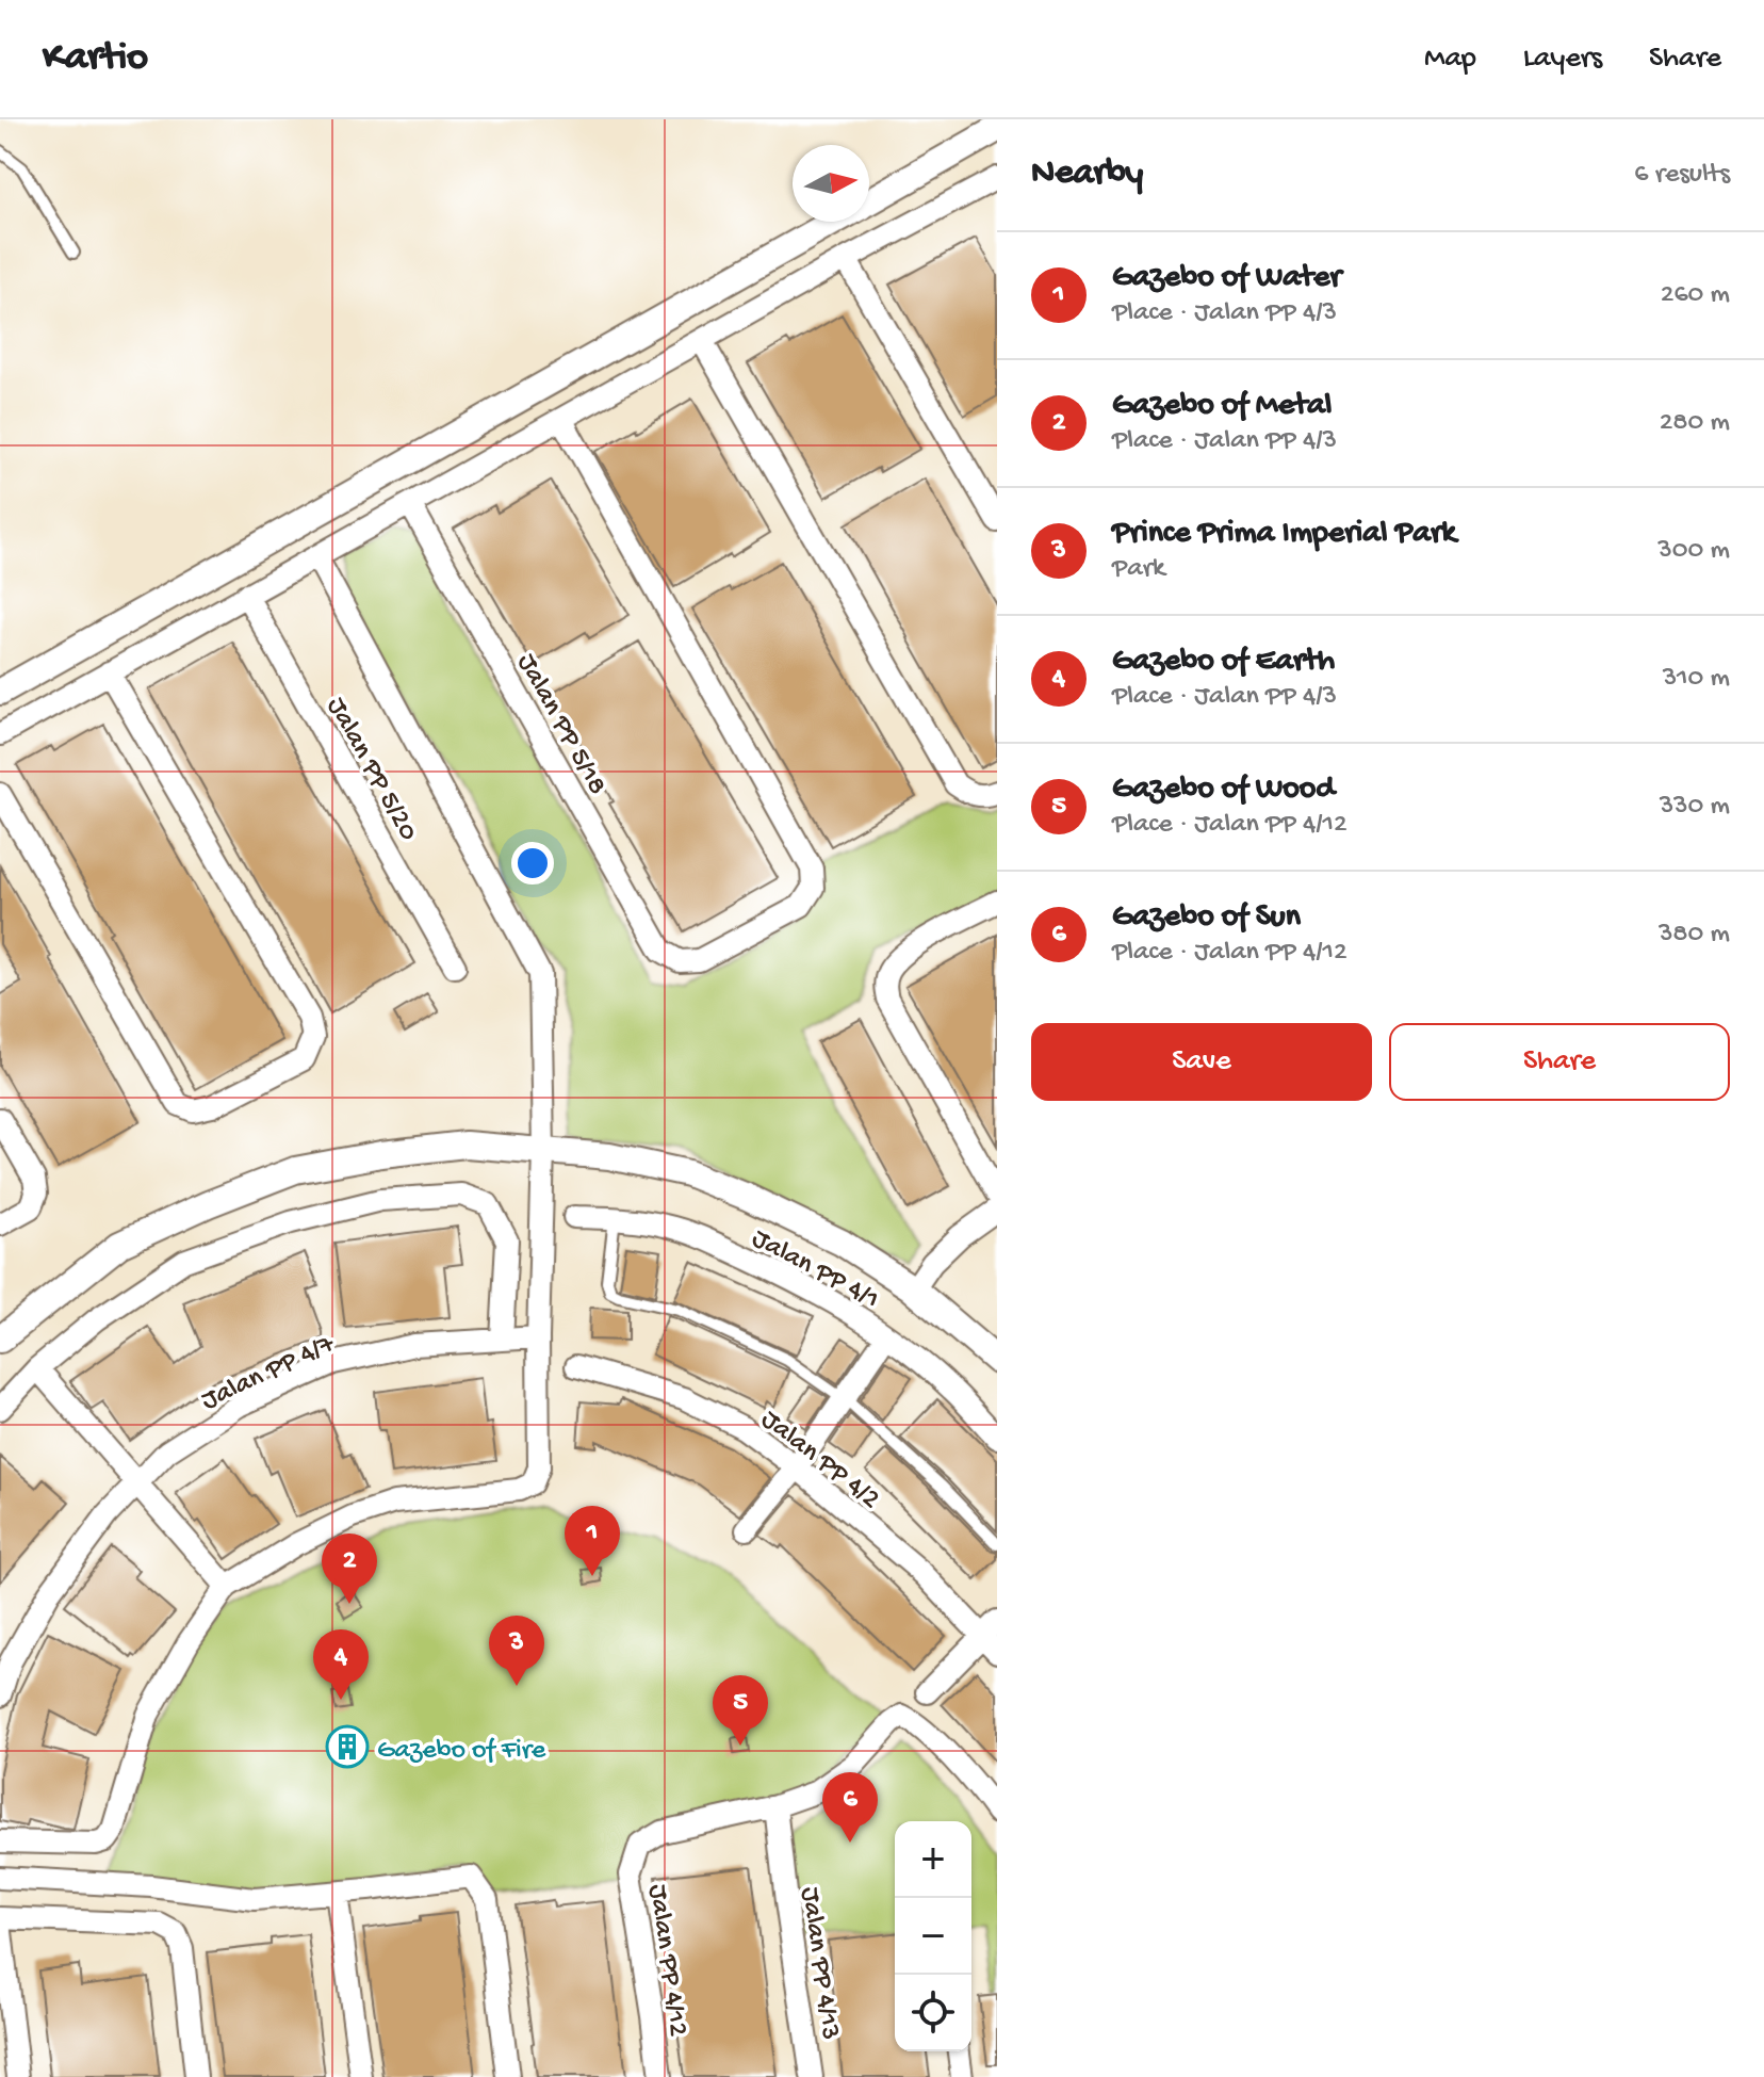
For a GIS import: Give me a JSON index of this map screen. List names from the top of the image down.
{
  "streets": {
    "street": [
      "Jalan PP 5/18",
      "Jalan PP 5/20",
      "Jalan PP 4/1",
      "Jalan PP 4/7",
      "Jalan PP 4/2",
      "Jalan PP 4/12",
      "Jalan PP 4/13"
    ]
  },
  "crossings": [
    ["Jalan PP 4/12", "Jalan PP 4/13"]
  ],
  "places": {
    "building": ["Gazebo of Fire"]
  },
  "north": "right",
  "page": {
    "header": "Kartio",
    "nav": ["Map", "Layers", "Share"],
    "heading": ["Nearby", "6 results"],
    "list": [
      {
        "mark": "1",
        "name": "Gazebo of Water",
        "note": "Place · Jalan PP 4/3",
        "value": "260 m"
      },
      {
        "mark": "2",
        "name": "Gazebo of Metal",
        "note": "Place · Jalan PP 4/3",
        "value": "280 m"
      },
      {
        "mark": "3",
        "name": "Prince Prima Imperial Park",
        "note": "Park",
        "value": "300 m"
      },
      {
        "mark": "4",
        "name": "Gazebo of Earth",
        "note": "Place · Jalan PP 4/3",
        "value": "310 m"
      },
      {
        "mark": "5",
        "name": "Gazebo of Wood",
        "note": "Place · Jalan PP 4/12",
        "value": "330 m"
      },
      {
        "mark": "6",
        "name": "Gazebo of Sun",
        "note": "Place · Jalan PP 4/12",
        "value": "380 m"
      }
    ],
    "buttons": ["Save", "Share"],
    "pins": [
      "1",
      "2",
      "3",
      "4",
      "5",
      "6"
    ],
    "map_buttons": ["+", "−"]
  }
}
